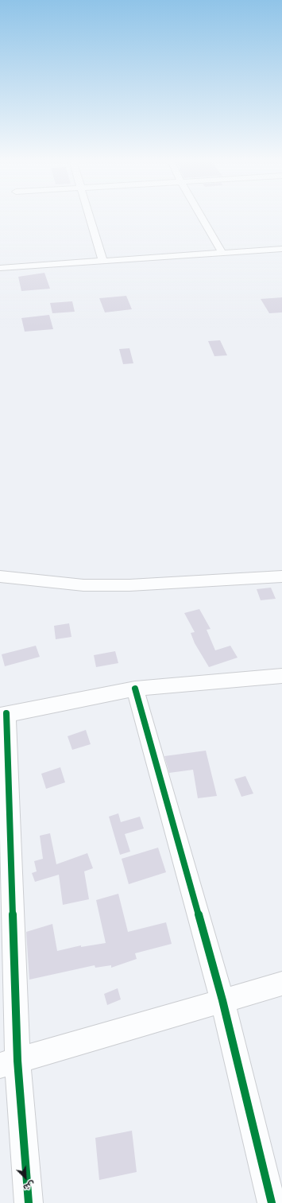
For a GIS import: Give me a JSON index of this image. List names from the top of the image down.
{
  "north": "bottom right"
}
